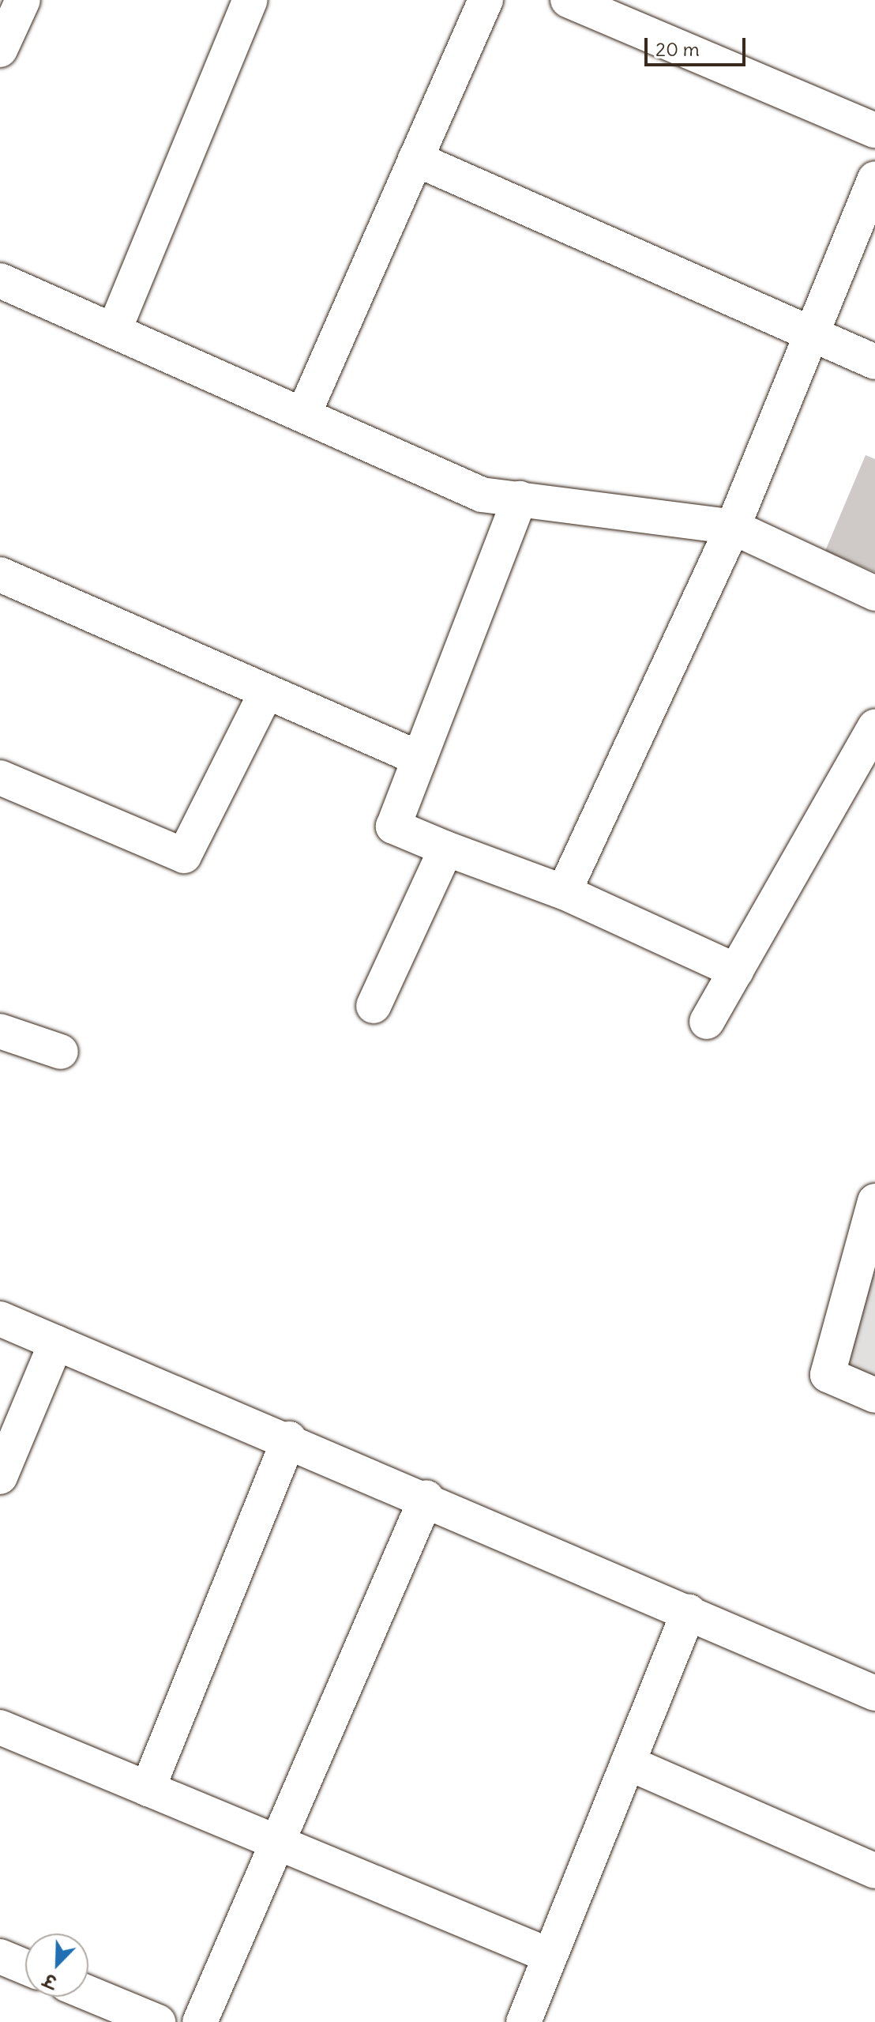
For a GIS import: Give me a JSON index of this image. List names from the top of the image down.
{
  "scale_bar": "20 m",
  "north": "bottom left"
}
